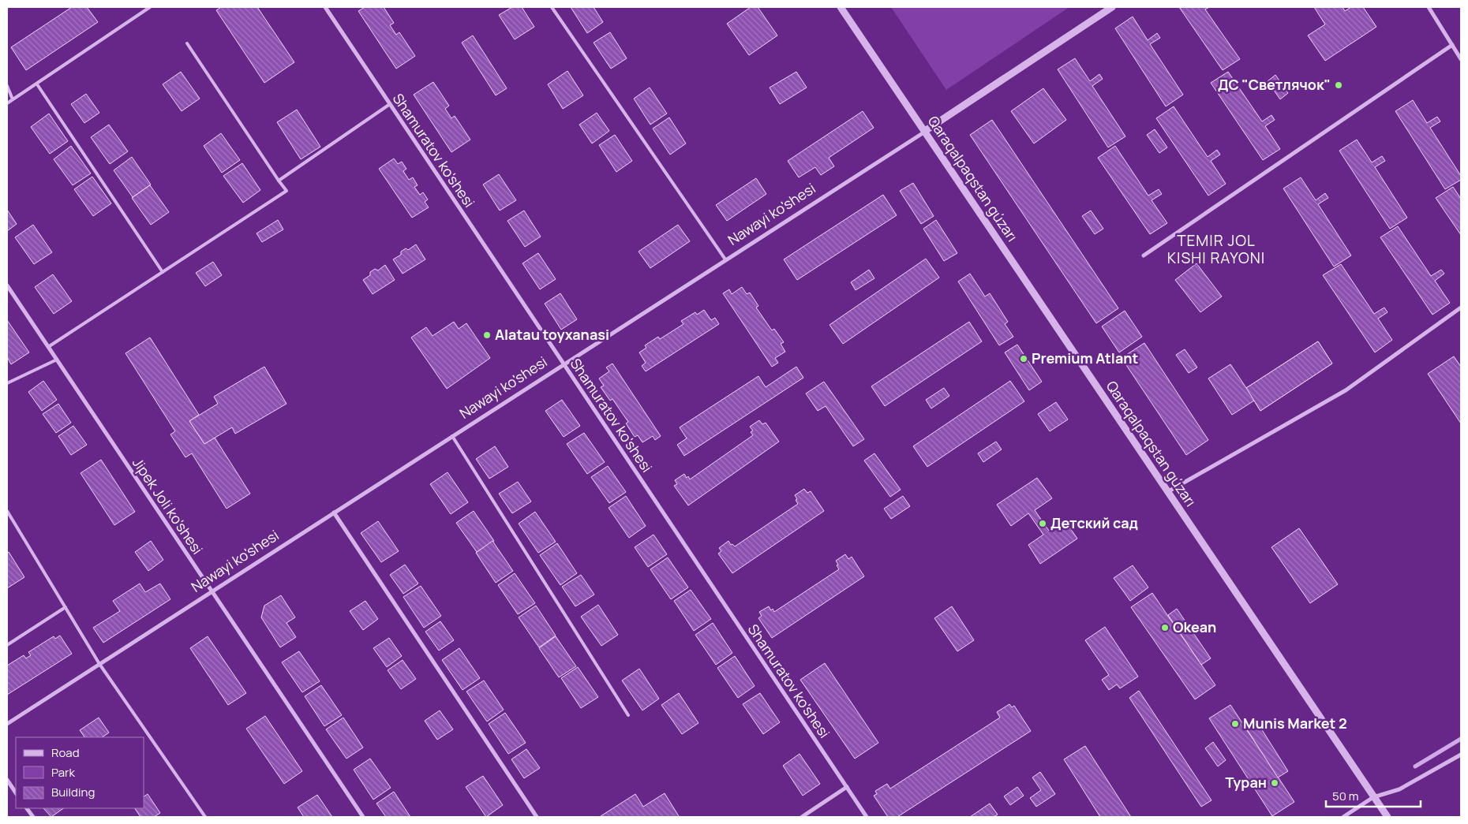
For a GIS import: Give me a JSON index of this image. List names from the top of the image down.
{
  "streets": {
    "street": [
      "Shamuratov ko'shesi",
      "Qaraqalpaqstan gúzarı",
      "Nawayi ko'shesi",
      "Jipek Joli ko'shesi"
    ]
  },
  "crossings": [
    ["Shamuratov ko'shesi", "Nawayi ko'shesi"],
    ["Qaraqalpaqstan gúzarı", "Nawayi ko'shesi"],
    ["Nawayi ko'shesi", "Jipek Joli ko'shesi"]
  ],
  "districts": ["TEMIR JOL KISHI RAYONI"],
  "places": [
    "ДС \"Светлячок\"",
    "Alatau toyxanasi",
    "Premium Atlant",
    "Детский сад",
    "Okean",
    "Munis Market 2",
    "Туран"
  ],
  "legend": ["Road", "Park", "Building"],
  "scale_bar": "50 m"
}
